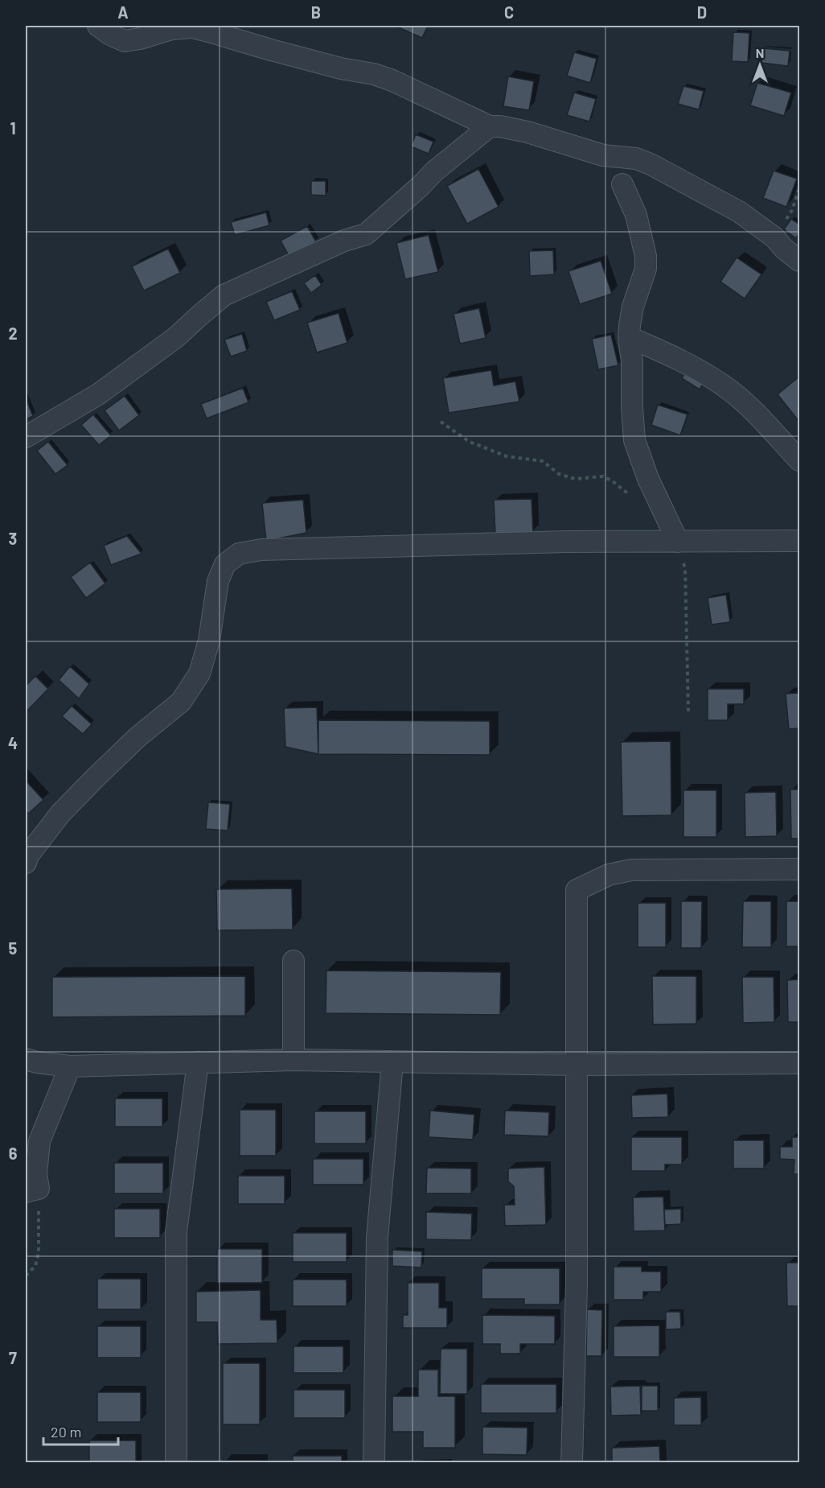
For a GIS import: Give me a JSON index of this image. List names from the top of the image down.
{
  "scale_bar": "20 m",
  "north": "top",
  "grid": {
    "columns": [
      "A",
      "B",
      "C",
      "D"
    ],
    "rows": [
      "1",
      "2",
      "3",
      "4",
      "5",
      "6",
      "7"
    ]
  }
}
